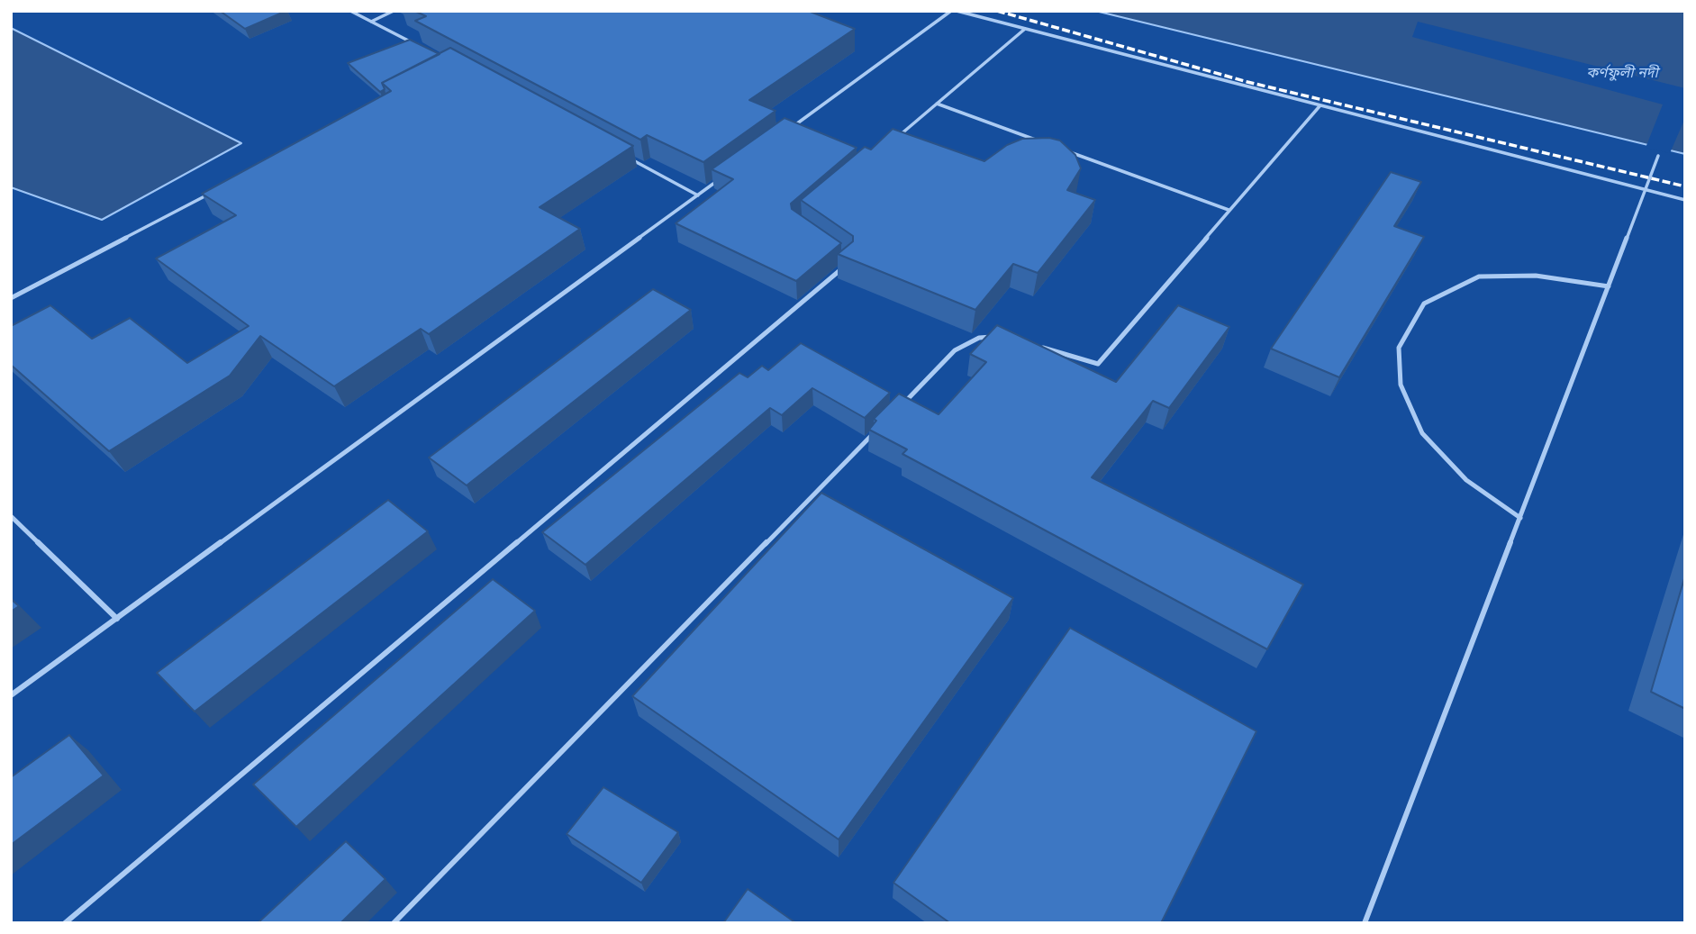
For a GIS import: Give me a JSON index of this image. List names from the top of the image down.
{
  "water": ["কর্ণফুলী নদী"]
}
